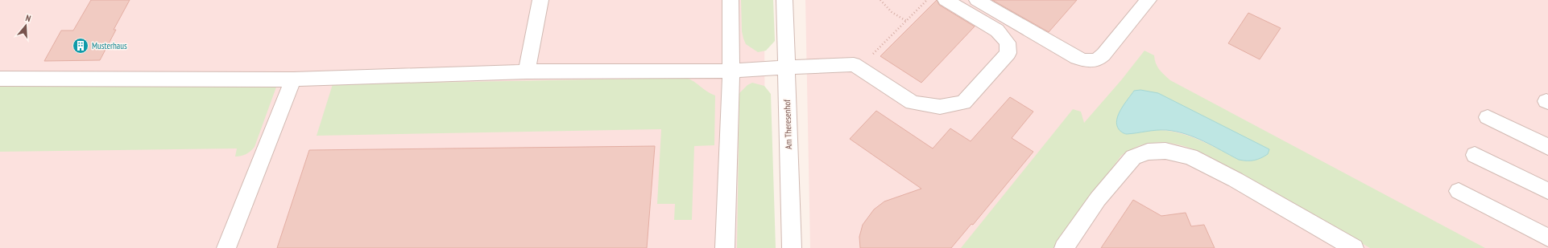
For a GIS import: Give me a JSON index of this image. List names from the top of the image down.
{
  "streets": {
    "street": ["Am Theresenhof"]
  },
  "places": {
    "building": ["Musterhaus"]
  },
  "north": "top"
}
